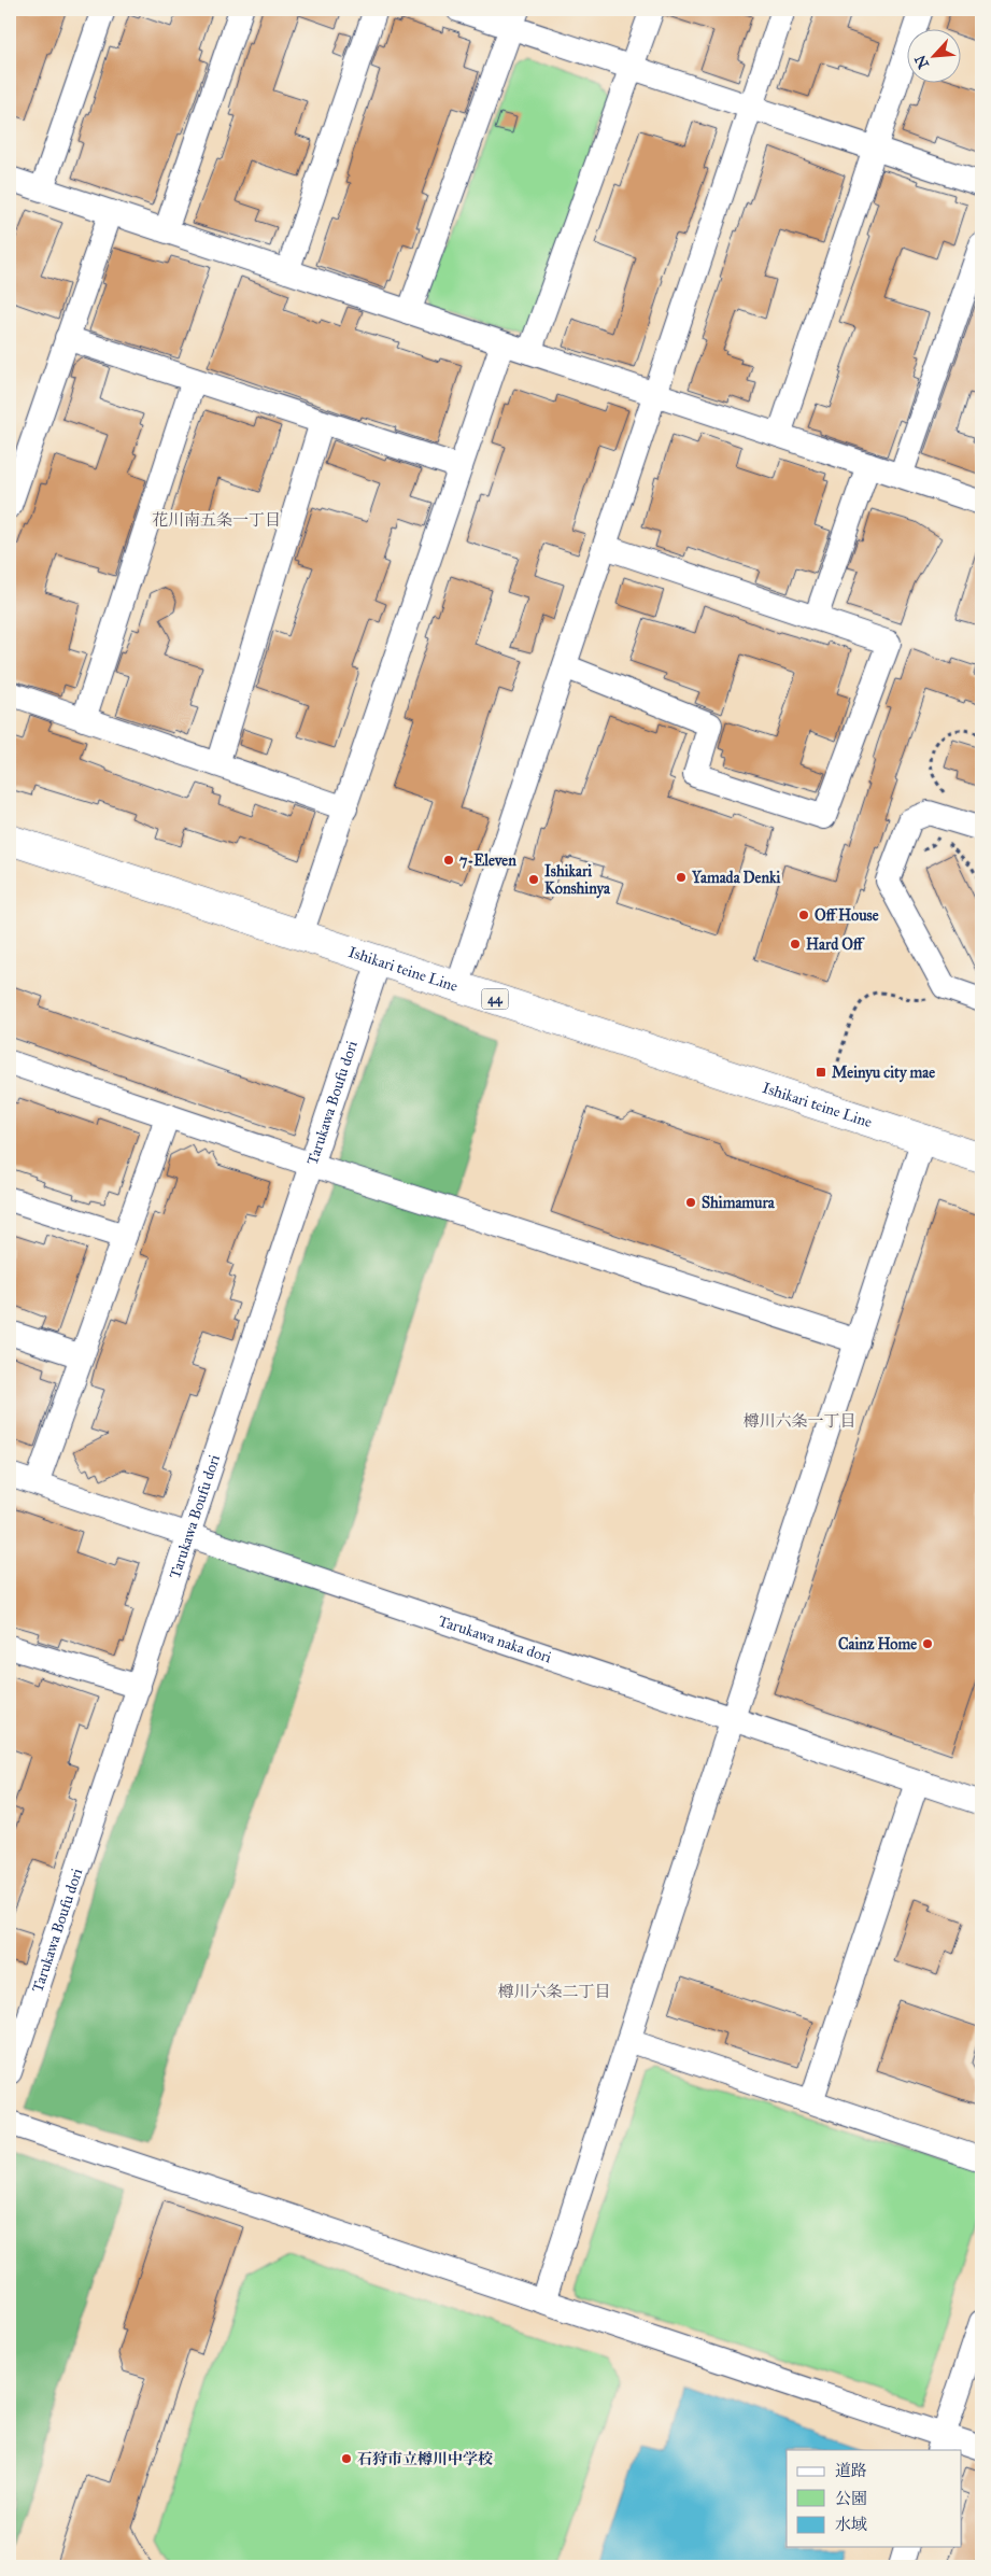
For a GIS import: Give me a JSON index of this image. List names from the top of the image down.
{
  "streets": {
    "main road": ["Ishikari teine Line", "44"],
    "street": ["Tarukawa Boufu dori", "Tarukawa naka dori"]
  },
  "crossings": [
    ["Ishikari teine Line", "Tarukawa Boufu dori"],
    ["Tarukawa Boufu dori", "Tarukawa naka dori"]
  ],
  "districts": ["花川南五条一丁目", "樽川六条一丁目", "樽川六条二丁目"],
  "places": {
    "other": [
      "7-Eleven",
      "Yamada Denki",
      "Ishikari Konshinya",
      "Off House",
      "Hard Off",
      "Shimamura",
      "Cainz Home",
      "石狩市立樽川中学校"
    ],
    "transit": ["Meinyu city mae"]
  },
  "legend": ["道路", "公園", "水域"],
  "north": "bottom left"
}
